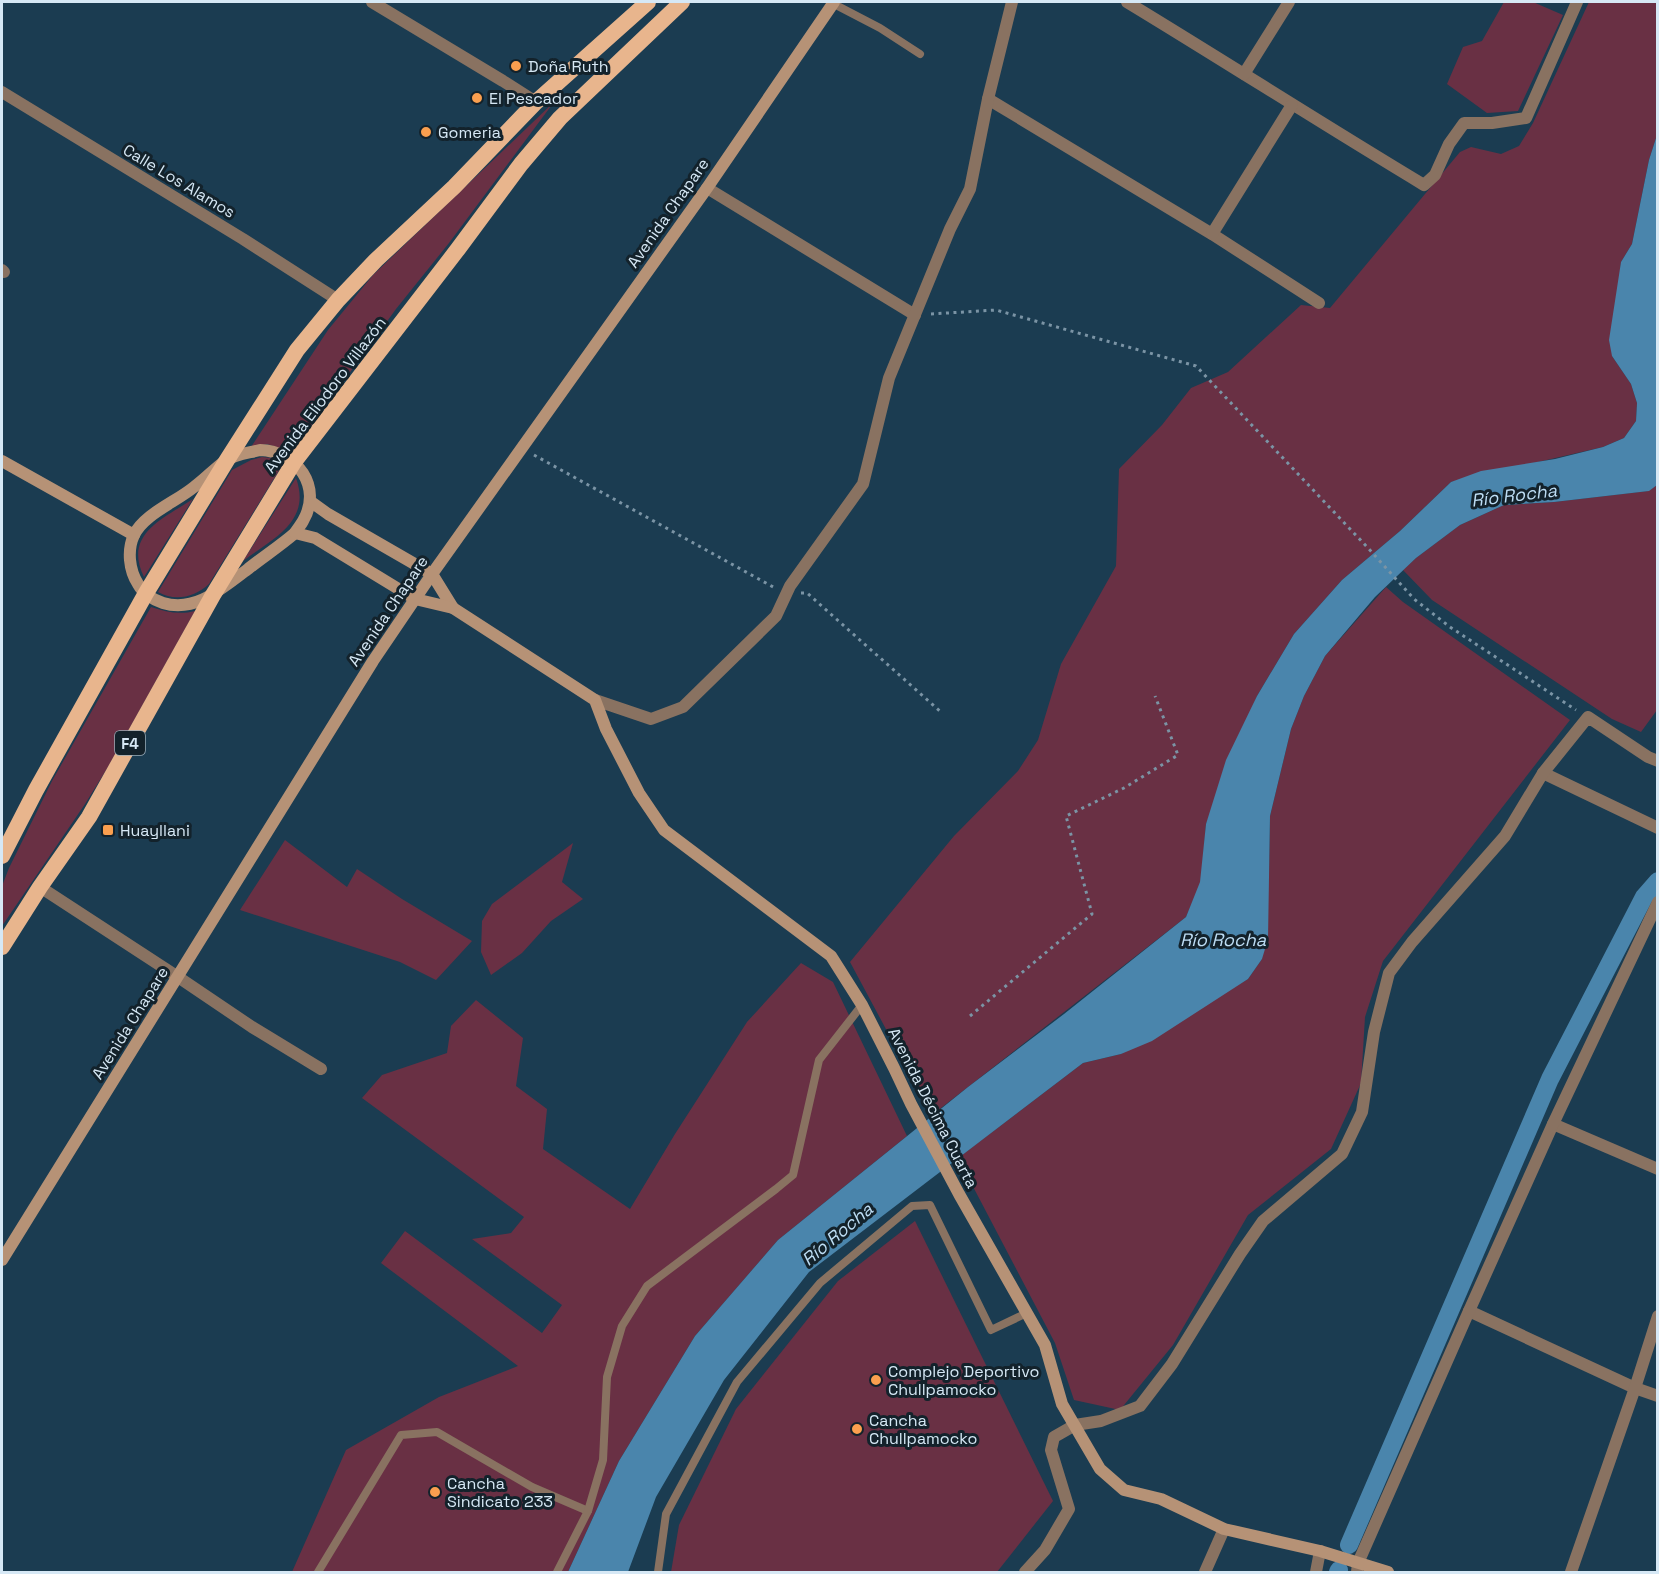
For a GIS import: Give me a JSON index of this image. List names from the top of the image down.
{
  "streets": {
    "highway": ["Avenida Eliodoro Villazón", "F4"],
    "main road": ["Avenida Chapare", "Avenida Décima Cuarta"],
    "street": ["Calle Los Alamos"]
  },
  "water": ["Río Rocha"],
  "places": {
    "other": [
      "Doña Ruth",
      "El Pescador",
      "Gomeria",
      "Complejo Deportivo Chullpamocko",
      "Cancha Chullpamocko",
      "Cancha Sindicato 233"
    ],
    "transit": ["Huayllani"]
  }
}
